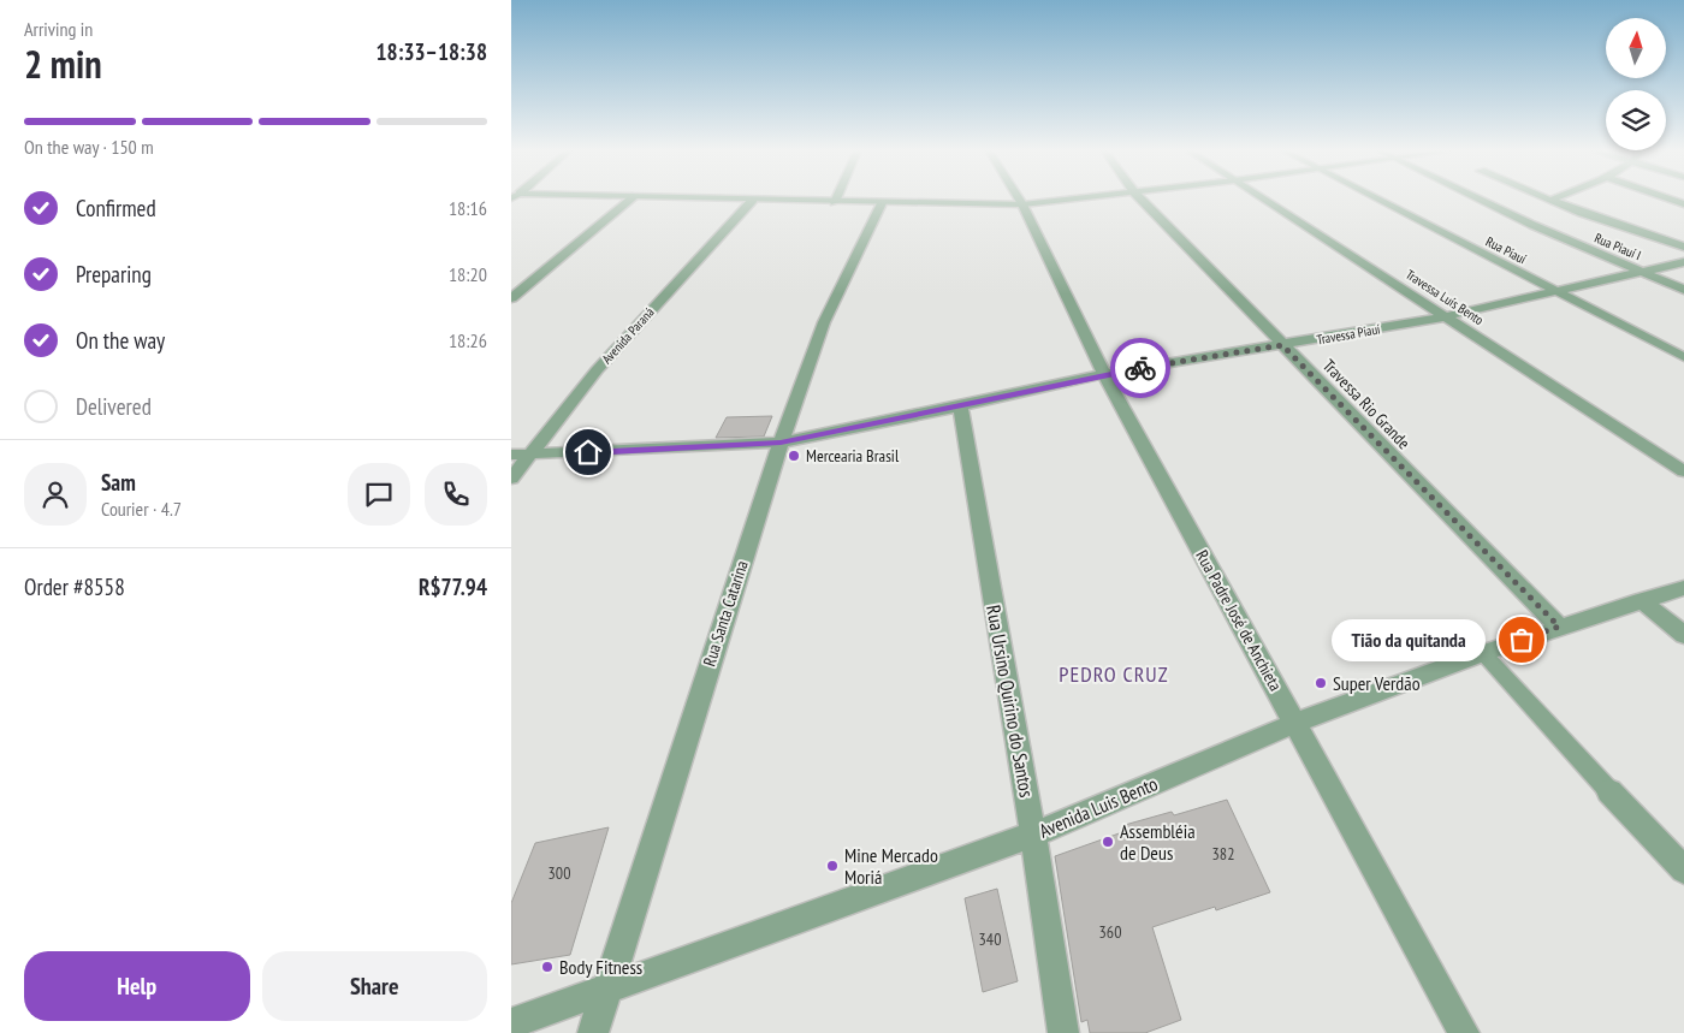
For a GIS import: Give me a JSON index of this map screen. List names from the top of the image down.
{
  "streets": {
    "street": [
      "Rua Piauí I",
      "Rua Piauí",
      "Travessa Luís Bento",
      "Travessa Piauí",
      "Avenida Paraná",
      "Travessa Rio Grande",
      "Rua Santa Catarina",
      "Rua Padre José de Anchieta",
      "Rua Ursino Quirino do Santos",
      "Avenida Luis Bento"
    ]
  },
  "crossings": [
    ["Rua Piauí I", "Travessa Piauí"],
    ["Rua Piauí", "Travessa Piauí"],
    ["Travessa Luís Bento", "Travessa Piauí"],
    ["Travessa Piauí", "Avenida Paraná"],
    ["Travessa Piauí", "Travessa Rio Grande"],
    ["Travessa Piauí", "Rua Santa Catarina"],
    ["Travessa Piauí", "Rua Padre José de Anchieta"],
    ["Travessa Piauí", "Rua Ursino Quirino do Santos"],
    ["Travessa Rio Grande", "Avenida Luis Bento"],
    ["Rua Santa Catarina", "Avenida Luis Bento"],
    ["Rua Padre José de Anchieta", "Avenida Luis Bento"],
    ["Rua Ursino Quirino do Santos", "Avenida Luis Bento"]
  ],
  "districts": ["PEDRO CRUZ"],
  "places": [
    "Mercearia Brasil",
    "Tião da quitanda",
    "Super Verdão",
    "Assembléia de Deus",
    "Mine Mercado Moriá",
    "Body Fitness"
  ],
  "house_numbers": [
    "382",
    "300",
    "360",
    "340"
  ],
  "north": "top",
  "page": {
    "heading": ["2 min", "Arriving in", "18:33–18:38"],
    "panel": [
      "Sam",
      "Courier · 4.7",
      "Order #8558",
      "R$77.94"
    ],
    "bar": "On the way · 150 m",
    "list": [
      ["Confirmed", "18:16"],
      ["Preparing", "18:20"],
      ["On the way", "18:26"],
      "Delivered"
    ],
    "bubble": "Tião da quitanda",
    "buttons": ["Help", "Share"]
  }
}
